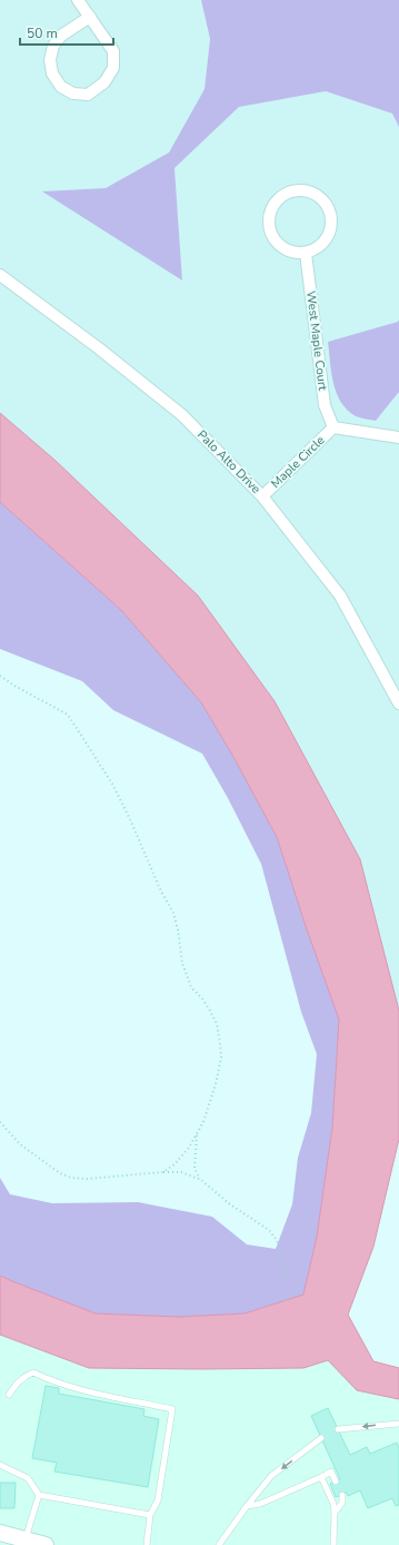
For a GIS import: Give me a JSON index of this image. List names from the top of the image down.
{
  "streets": {
    "street": ["West Maple Court", "Palo Alto Drive", "Maple Circle"]
  },
  "crossings": [
    ["West Maple Court", "Maple Circle"],
    ["Palo Alto Drive", "Maple Circle"]
  ],
  "scale_bar": "50 m"
}
